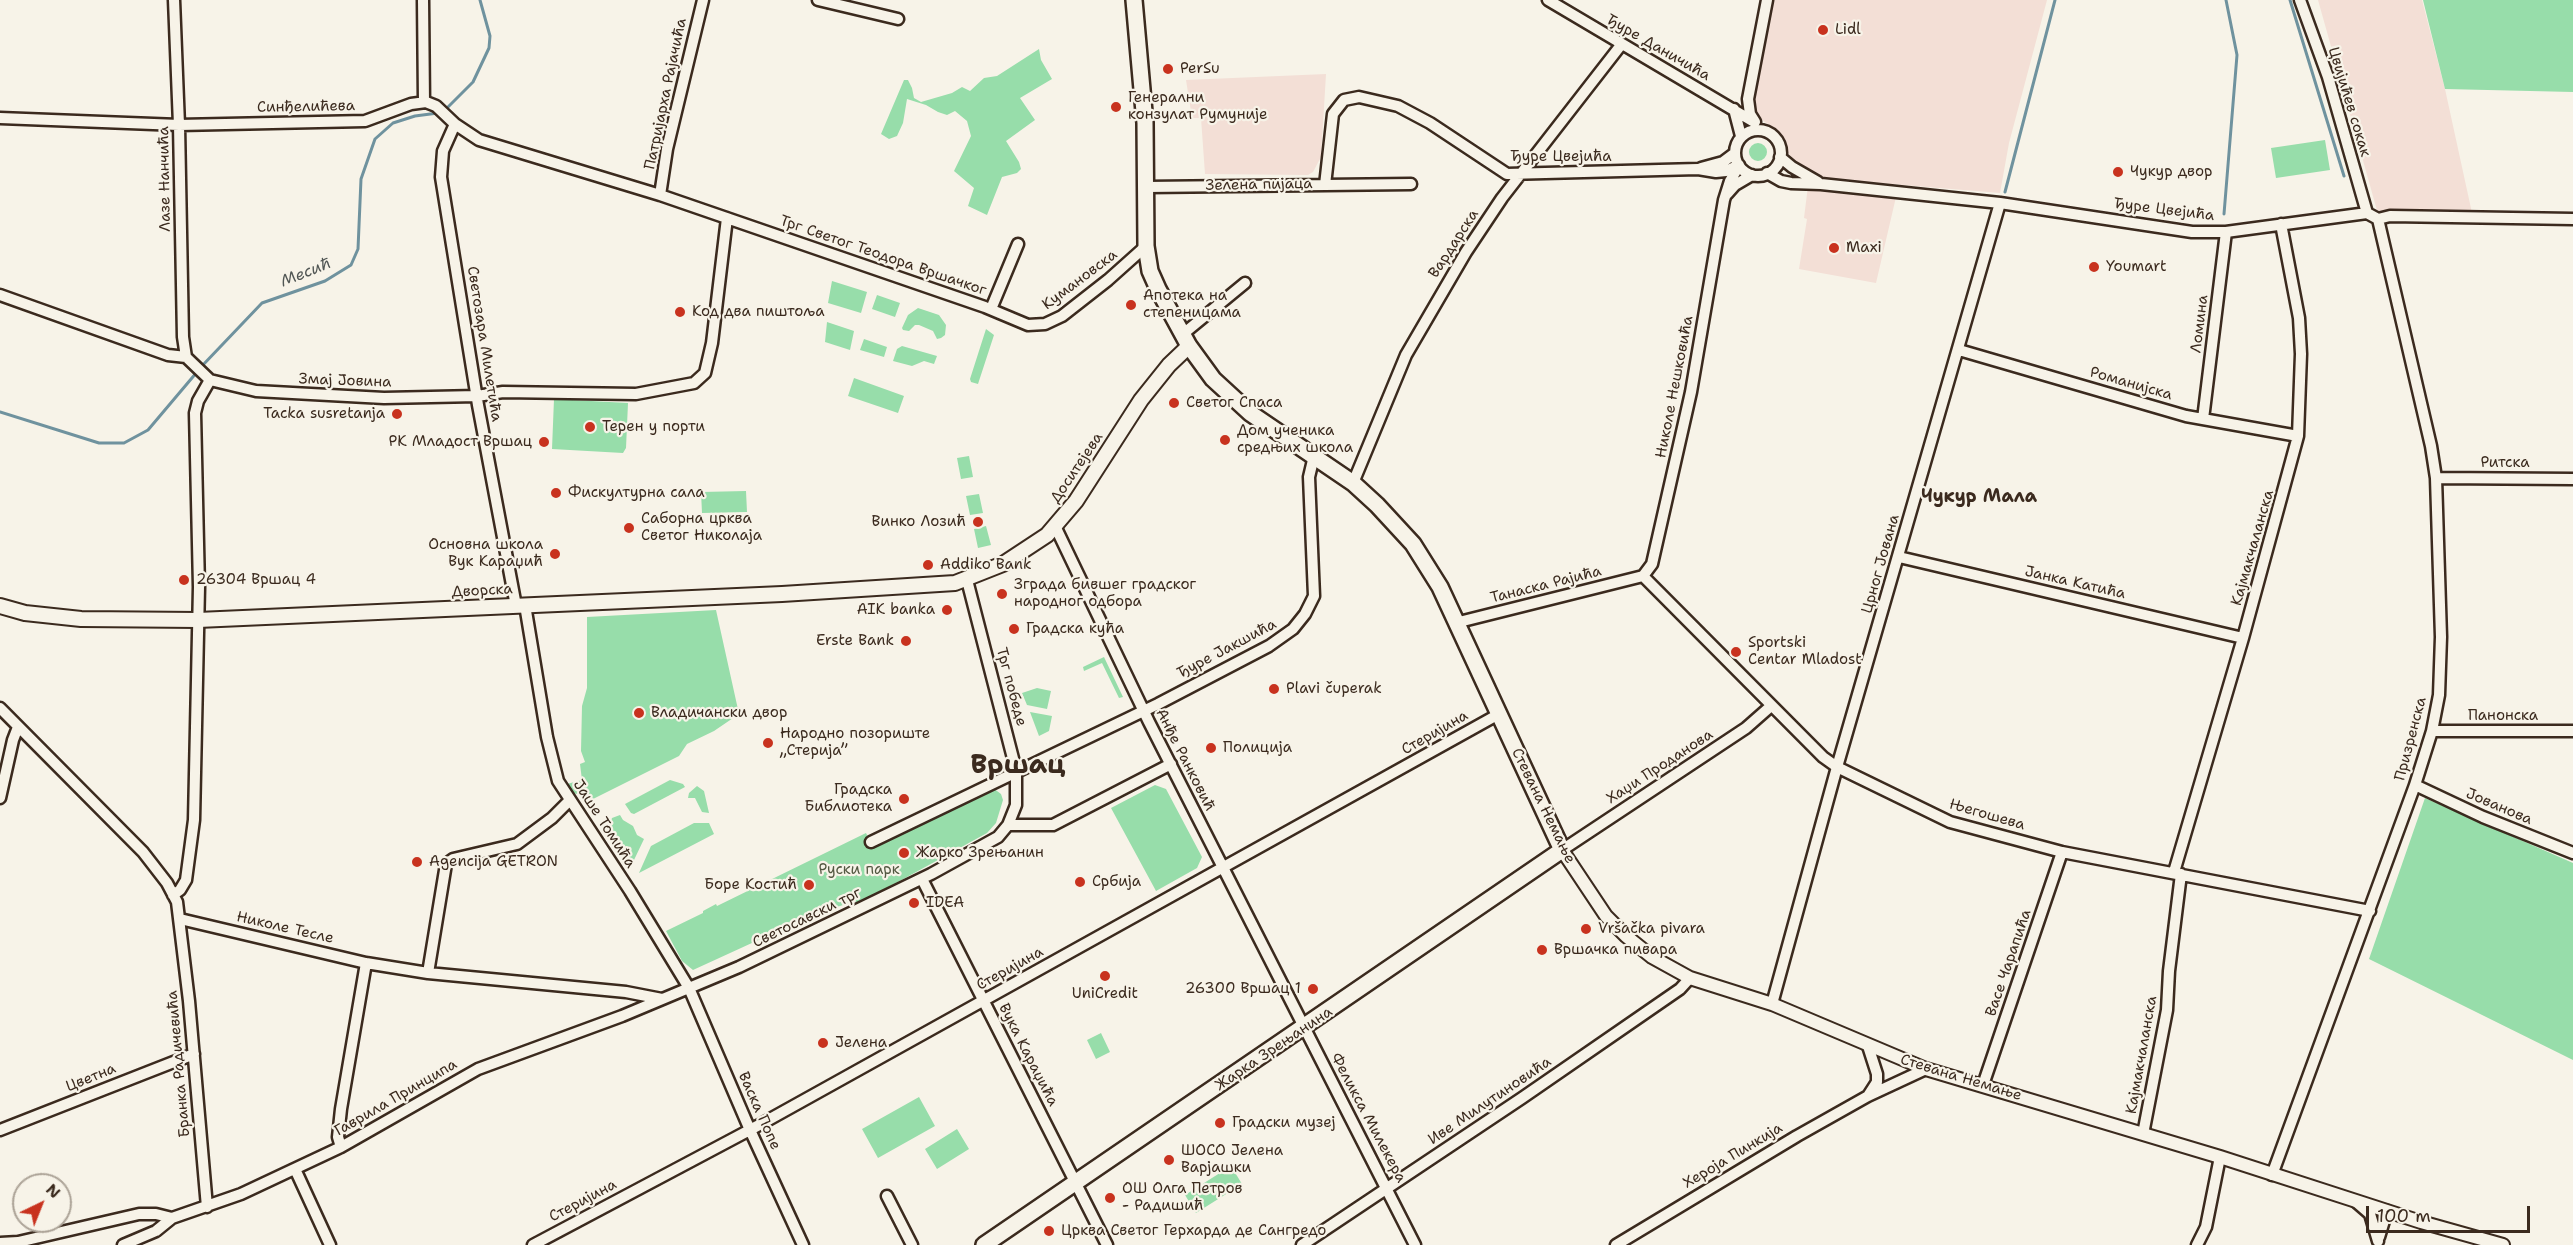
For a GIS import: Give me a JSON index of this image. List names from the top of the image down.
{
  "streets": {
    "main road": [
      "Доситејева",
      "Дворска",
      "Стевана Немање",
      "Жарка Зрењанина"
    ],
    "street": [
      "Ђуре Даничића",
      "Патријарха Рајачића",
      "Цвијићев сокак",
      "Синђелићева",
      "Ђуре Цвејића",
      "Лазе Нанчића",
      "Зелена пијаца",
      "Вардарска",
      "Трг Светог Теодора Вршачког",
      "Кумановска",
      "Ломина",
      "Светозара Милетића",
      "Змај Јовина",
      "Романијска",
      "Николе Нешковића",
      "Ритска",
      "Кајмакчаланска",
      "Црног Јована",
      "Јанка Катића",
      "Танаска Рајића",
      "Ђуре Јакшића",
      "Трг победе",
      "Панонска",
      "Стеријина",
      "Призренска",
      "Анђе Ранковић",
      "Хаџи Проданова",
      "Јованова",
      "Његошева",
      "Јаше Томића",
      "Светосавски трг",
      "Николе Тесле",
      "Васе Чарапића",
      "Вука Караџића",
      "Бранка Радичевића",
      "Цветна",
      "Гаврила Принципа",
      "Иве Милутиновића",
      "Васка Попе",
      "Феликса Милекера",
      "Хероја Пинкија"
    ]
  },
  "crossings": [
    ["Ђуре Даничића", "Вардарска"],
    ["Цвијићев сокак", "Ђуре Цвејића"],
    ["Синђелићева", "Лазе Нанчића"],
    ["Ђуре Цвејића", "Зелена пијаца"],
    ["Ђуре Цвејића", "Вардарска"],
    ["Ђуре Цвејића", "Ломина"],
    ["Ђуре Цвејића", "Николе Нешковића"],
    ["Ђуре Цвејића", "Кајмакчаланска"],
    ["Ђуре Цвејића", "Црног Јована"],
    ["Вардарска", "Стевана Немање"],
    ["Трг Светог Теодора Вршачког", "Кумановска"],
    ["Трг Светог Теодора Вршачког", "Змај Јовина"],
    ["Кумановска", "Стевана Немање"],
    ["Ломина", "Романијска"],
    ["Светозара Милетића", "Змај Јовина"],
    ["Светозара Милетића", "Дворска"],
    ["Светозара Милетића", "Јаше Томића"],
    ["Романијска", "Кајмакчаланска"],
    ["Романијска", "Црног Јована"],
    ["Николе Нешковића", "Танаска Рајића"],
    ["Николе Нешковића", "Његошева"],
    ["Ритска", "Призренска"],
    ["Доситејева", "Дворска"],
    ["Доситејева", "Трг победе"],
    ["Доситејева", "Анђе Ранковић"],
    ["Доситејева", "Стевана Немање"],
    ["Кајмакчаланска", "Јанка Катића"],
    ["Кајмакчаланска", "Стевана Немање"],
    ["Кајмакчаланска", "Његошева"],
    ["Црног Јована", "Јанка Катића"],
    ["Црног Јована", "Стевана Немање"],
    ["Црног Јована", "Његошева"],
    ["Танаска Рајића", "Стевана Немање"],
    ["Танаска Рајића", "Његошева"],
    ["Дворска", "Трг победе"],
    ["Дворска", "Јаше Томића"],
    ["Ђуре Јакшића", "Анђе Ранковић"],
    ["Ђуре Јакшића", "Стевана Немање"],
    ["Панонска", "Призренска"],
    ["Стеријина", "Анђе Ранковић"],
    ["Стеријина", "Стевана Немање"],
    ["Стеријина", "Вука Караџића"],
    ["Стеријина", "Васка Попе"],
    ["Призренска", "Стевана Немање"],
    ["Призренска", "Јованова"],
    ["Призренска", "Његошева"],
    ["Анђе Ранковић", "Феликса Милекера"],
    ["Хаџи Проданова", "Стевана Немање"],
    ["Хаџи Проданова", "Његошева"],
    ["Хаџи Проданова", "Жарка Зрењанина"],
    ["Стевана Немање", "Васе Чарапића"],
    ["Стевана Немање", "Жарка Зрењанина"],
    ["Стевана Немање", "Иве Милутиновића"],
    ["Стевана Немање", "Хероја Пинкија"],
    ["Његошева", "Васе Чарапића"],
    ["Јаше Томића", "Светосавски трг"],
    ["Јаше Томића", "Гаврила Принципа"],
    ["Јаше Томића", "Васка Попе"],
    ["Светосавски трг", "Вука Караџића"],
    ["Светосавски трг", "Гаврила Принципа"],
    ["Светосавски трг", "Васка Попе"],
    ["Николе Тесле", "Бранка Радичевића"],
    ["Николе Тесле", "Гаврила Принципа"],
    ["Жарка Зрењанина", "Вука Караџића"],
    ["Жарка Зрењанина", "Феликса Милекера"],
    ["Бранка Радичевића", "Цветна"],
    ["Бранка Радичевића", "Гаврила Принципа"],
    ["Гаврила Принципа", "Васка Попе"],
    ["Иве Милутиновића", "Феликса Милекера"]
  ],
  "districts": ["Чукур Мала", "Вршац"],
  "water": ["Месић"],
  "parks": ["Руски парк"],
  "places": [
    "Lidl",
    "PerSu",
    "Генерални конзулат Румуније",
    "Чукур двор",
    "Maxi",
    "Youmart",
    "Апотека на степеницама",
    "Код два пиштоља",
    "Светог Спаса",
    "Tacka susretanja",
    "Терен у порти",
    "Дом ученика средњих школа",
    "РК Младост Вршац",
    "Фискултурна сала",
    "Винко Лозић",
    "Саборна црква Светог Николаја",
    "Основна школа Вук Караџић",
    "Addiko Bank",
    "26304 Вршац 4",
    "Зграда бившег градског народног одбора",
    "AIK banka",
    "Градска кућа",
    "Erste Bank",
    "Sportski Centar Mladost",
    "Plavi čuperak",
    "Владичански двор",
    "Народно позориште „Стерија”",
    "Полицијa",
    "Градска Библиотека",
    "Жарко Зрењанин",
    "Agencija GETRON",
    "Србија",
    "Боре Костић",
    "IDEA",
    "Vršačka pivara",
    "Вршачка пивара",
    "UniCredit",
    "26300 Вршац 1",
    "Јелена",
    "Градски музеј",
    "ШОСО Јелена Варјашки",
    "ОШ Олга Петров - Радишић",
    "Црква Светог Герхарда де Сангредо"
  ],
  "scale_bar": "100 m",
  "north": "top right"
}
